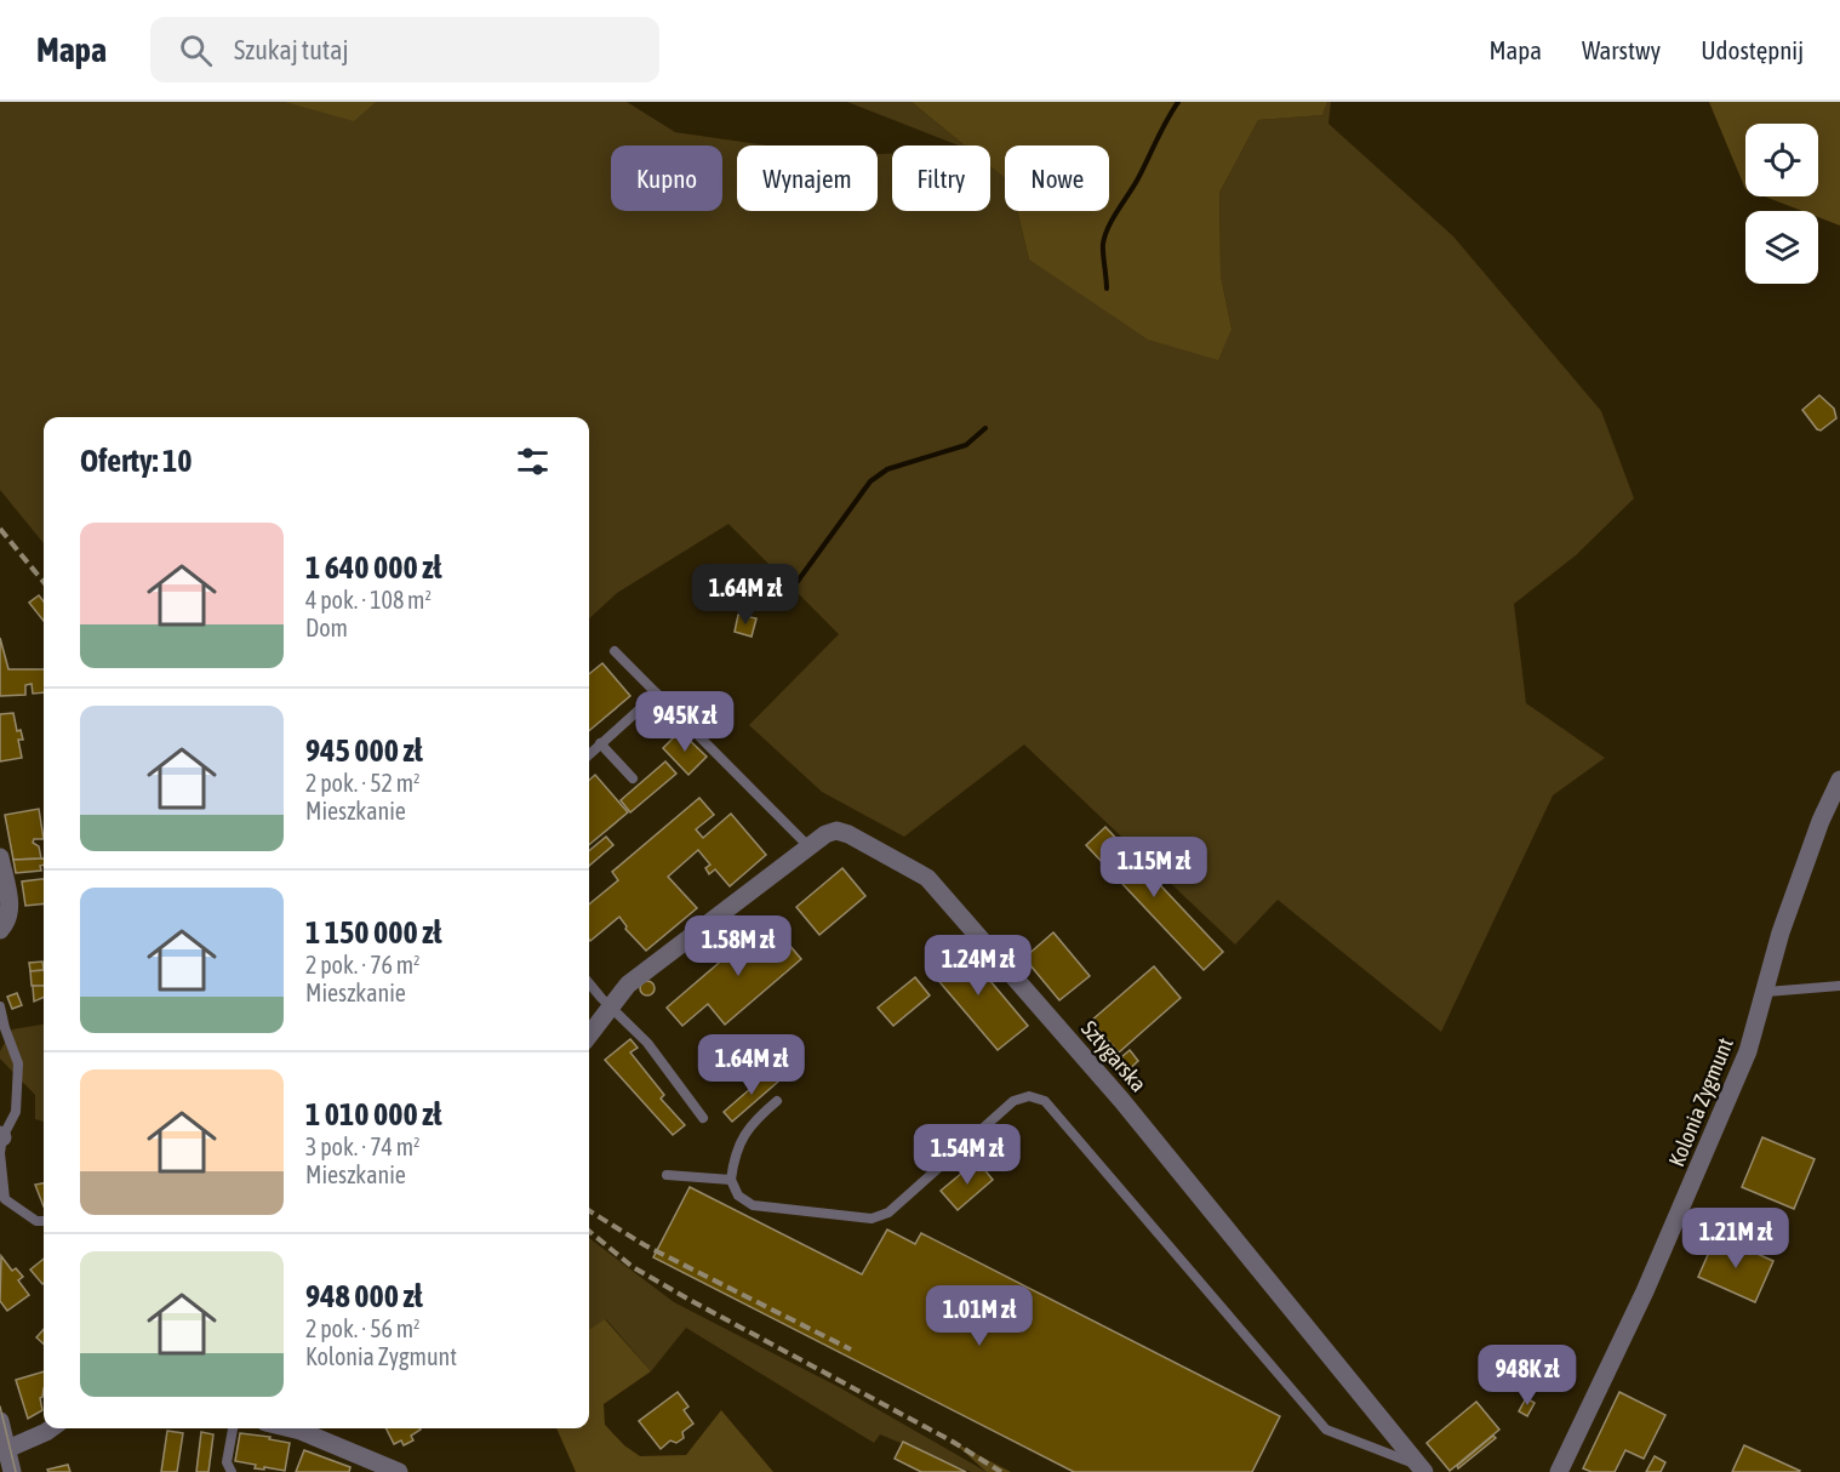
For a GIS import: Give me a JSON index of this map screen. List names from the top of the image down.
{
  "streets": {
    "street": ["Sztygarska", "Kolonia Zygmunt"]
  },
  "page": {
    "header": "Mapa",
    "search": "Szukaj tutaj",
    "nav": ["Mapa", "Warstwy", "Udostępnij"],
    "chip": [
      "Kupno",
      "Wynajem",
      "Filtry",
      "Nowe"
    ],
    "heading": "Oferty: 10",
    "list": [
      {
        "name": "1 640 000 zł",
        "note": "4 pok. · 108 m² · Dom"
      },
      {
        "name": "945 000 zł",
        "note": "2 pok. · 52 m² · Mieszkanie"
      },
      {
        "name": "1 150 000 zł",
        "note": "2 pok. · 76 m² · Mieszkanie"
      },
      {
        "name": "1 010 000 zł",
        "note": "3 pok. · 74 m² · Mieszkanie"
      },
      {
        "name": "948 000 zł",
        "note": "2 pok. · 56 m² · Kolonia Zygmunt"
      }
    ],
    "price": [
      "1.64M zł",
      "945K zł",
      "1.15M zł",
      "1.58M zł",
      "1.24M zł",
      "1.64M zł",
      "1.54M zł",
      "1.21M zł",
      "1.01M zł",
      "948K zł"
    ]
  }
}
